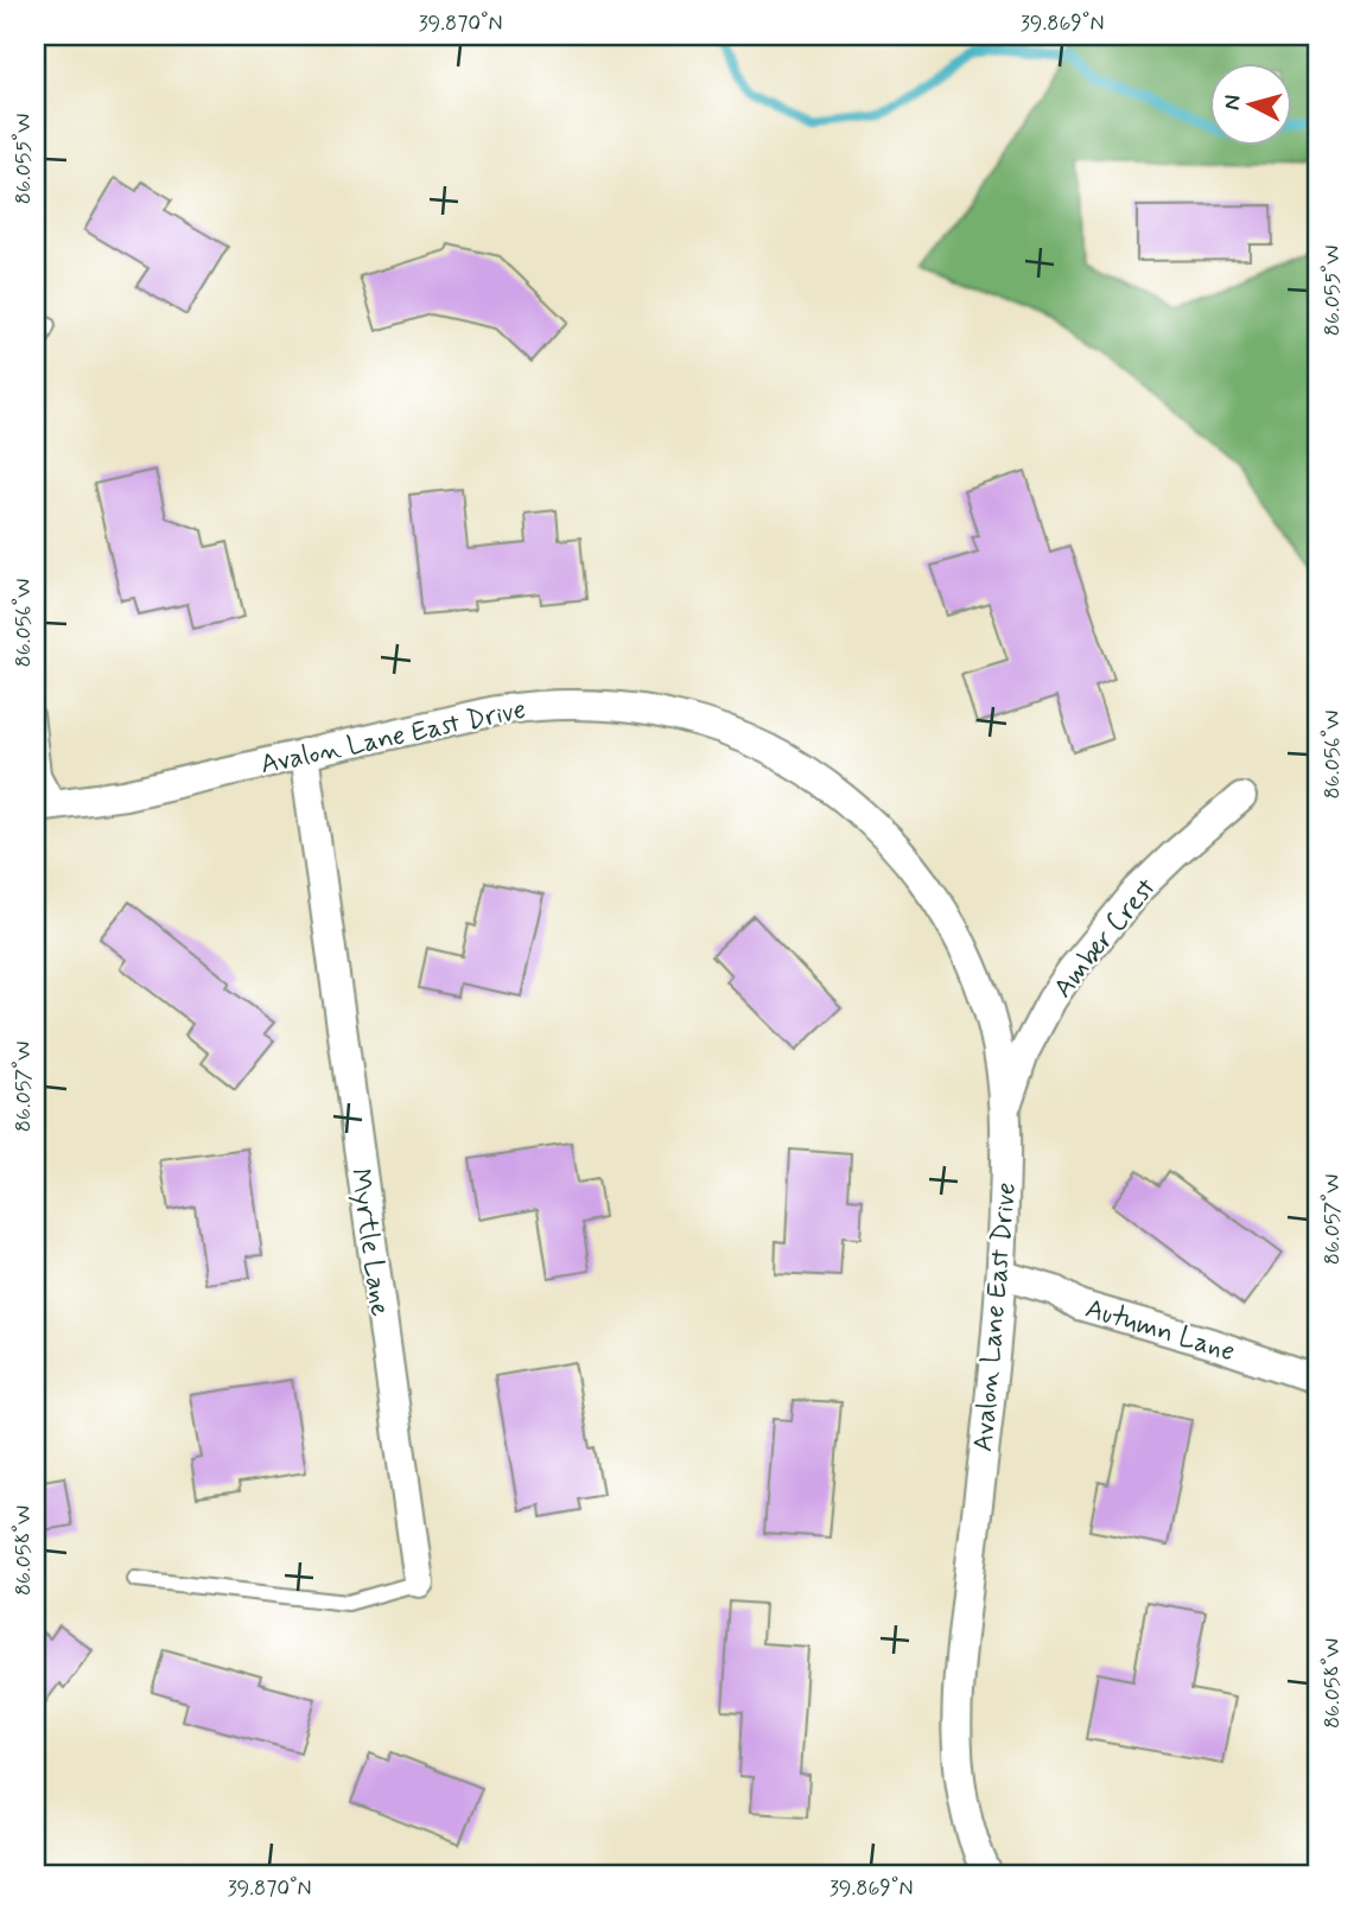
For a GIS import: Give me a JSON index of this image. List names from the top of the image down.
{
  "streets": {
    "street": [
      "Avalon Lane East Drive",
      "Amber Crest",
      "Myrtle Lane",
      "Autumn Lane"
    ]
  },
  "crossings": [
    ["Avalon Lane East Drive", "Amber Crest"],
    ["Avalon Lane East Drive", "Myrtle Lane"],
    ["Avalon Lane East Drive", "Autumn Lane"]
  ],
  "north": "left",
  "coordinates": [
    "39.870°N",
    "39.869°N",
    "86.055°W",
    "86.056°W",
    "86.057°W",
    "86.058°W"
  ]
}
